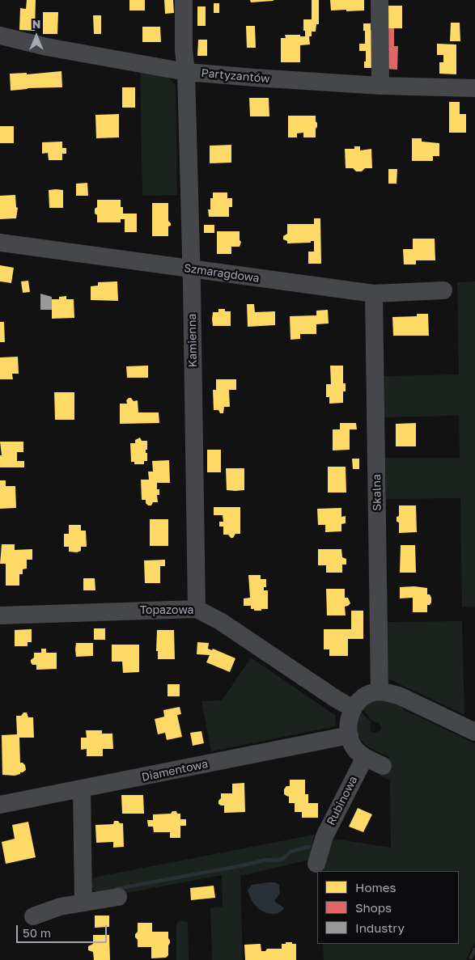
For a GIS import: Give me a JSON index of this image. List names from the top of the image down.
{
  "streets": {
    "street": [
      "Partyzantów",
      "Szmaragdowa",
      "Kamienna",
      "Skalna",
      "Topazowa",
      "Diamentowa",
      "Rubinowa"
    ]
  },
  "crossings": [
    ["Partyzantów", "Kamienna"],
    ["Szmaragdowa", "Kamienna"],
    ["Szmaragdowa", "Skalna"],
    ["Kamienna", "Topazowa"]
  ],
  "legend": ["Homes", "Shops", "Industry"],
  "scale_bar": "50 m",
  "north": "top"
}
